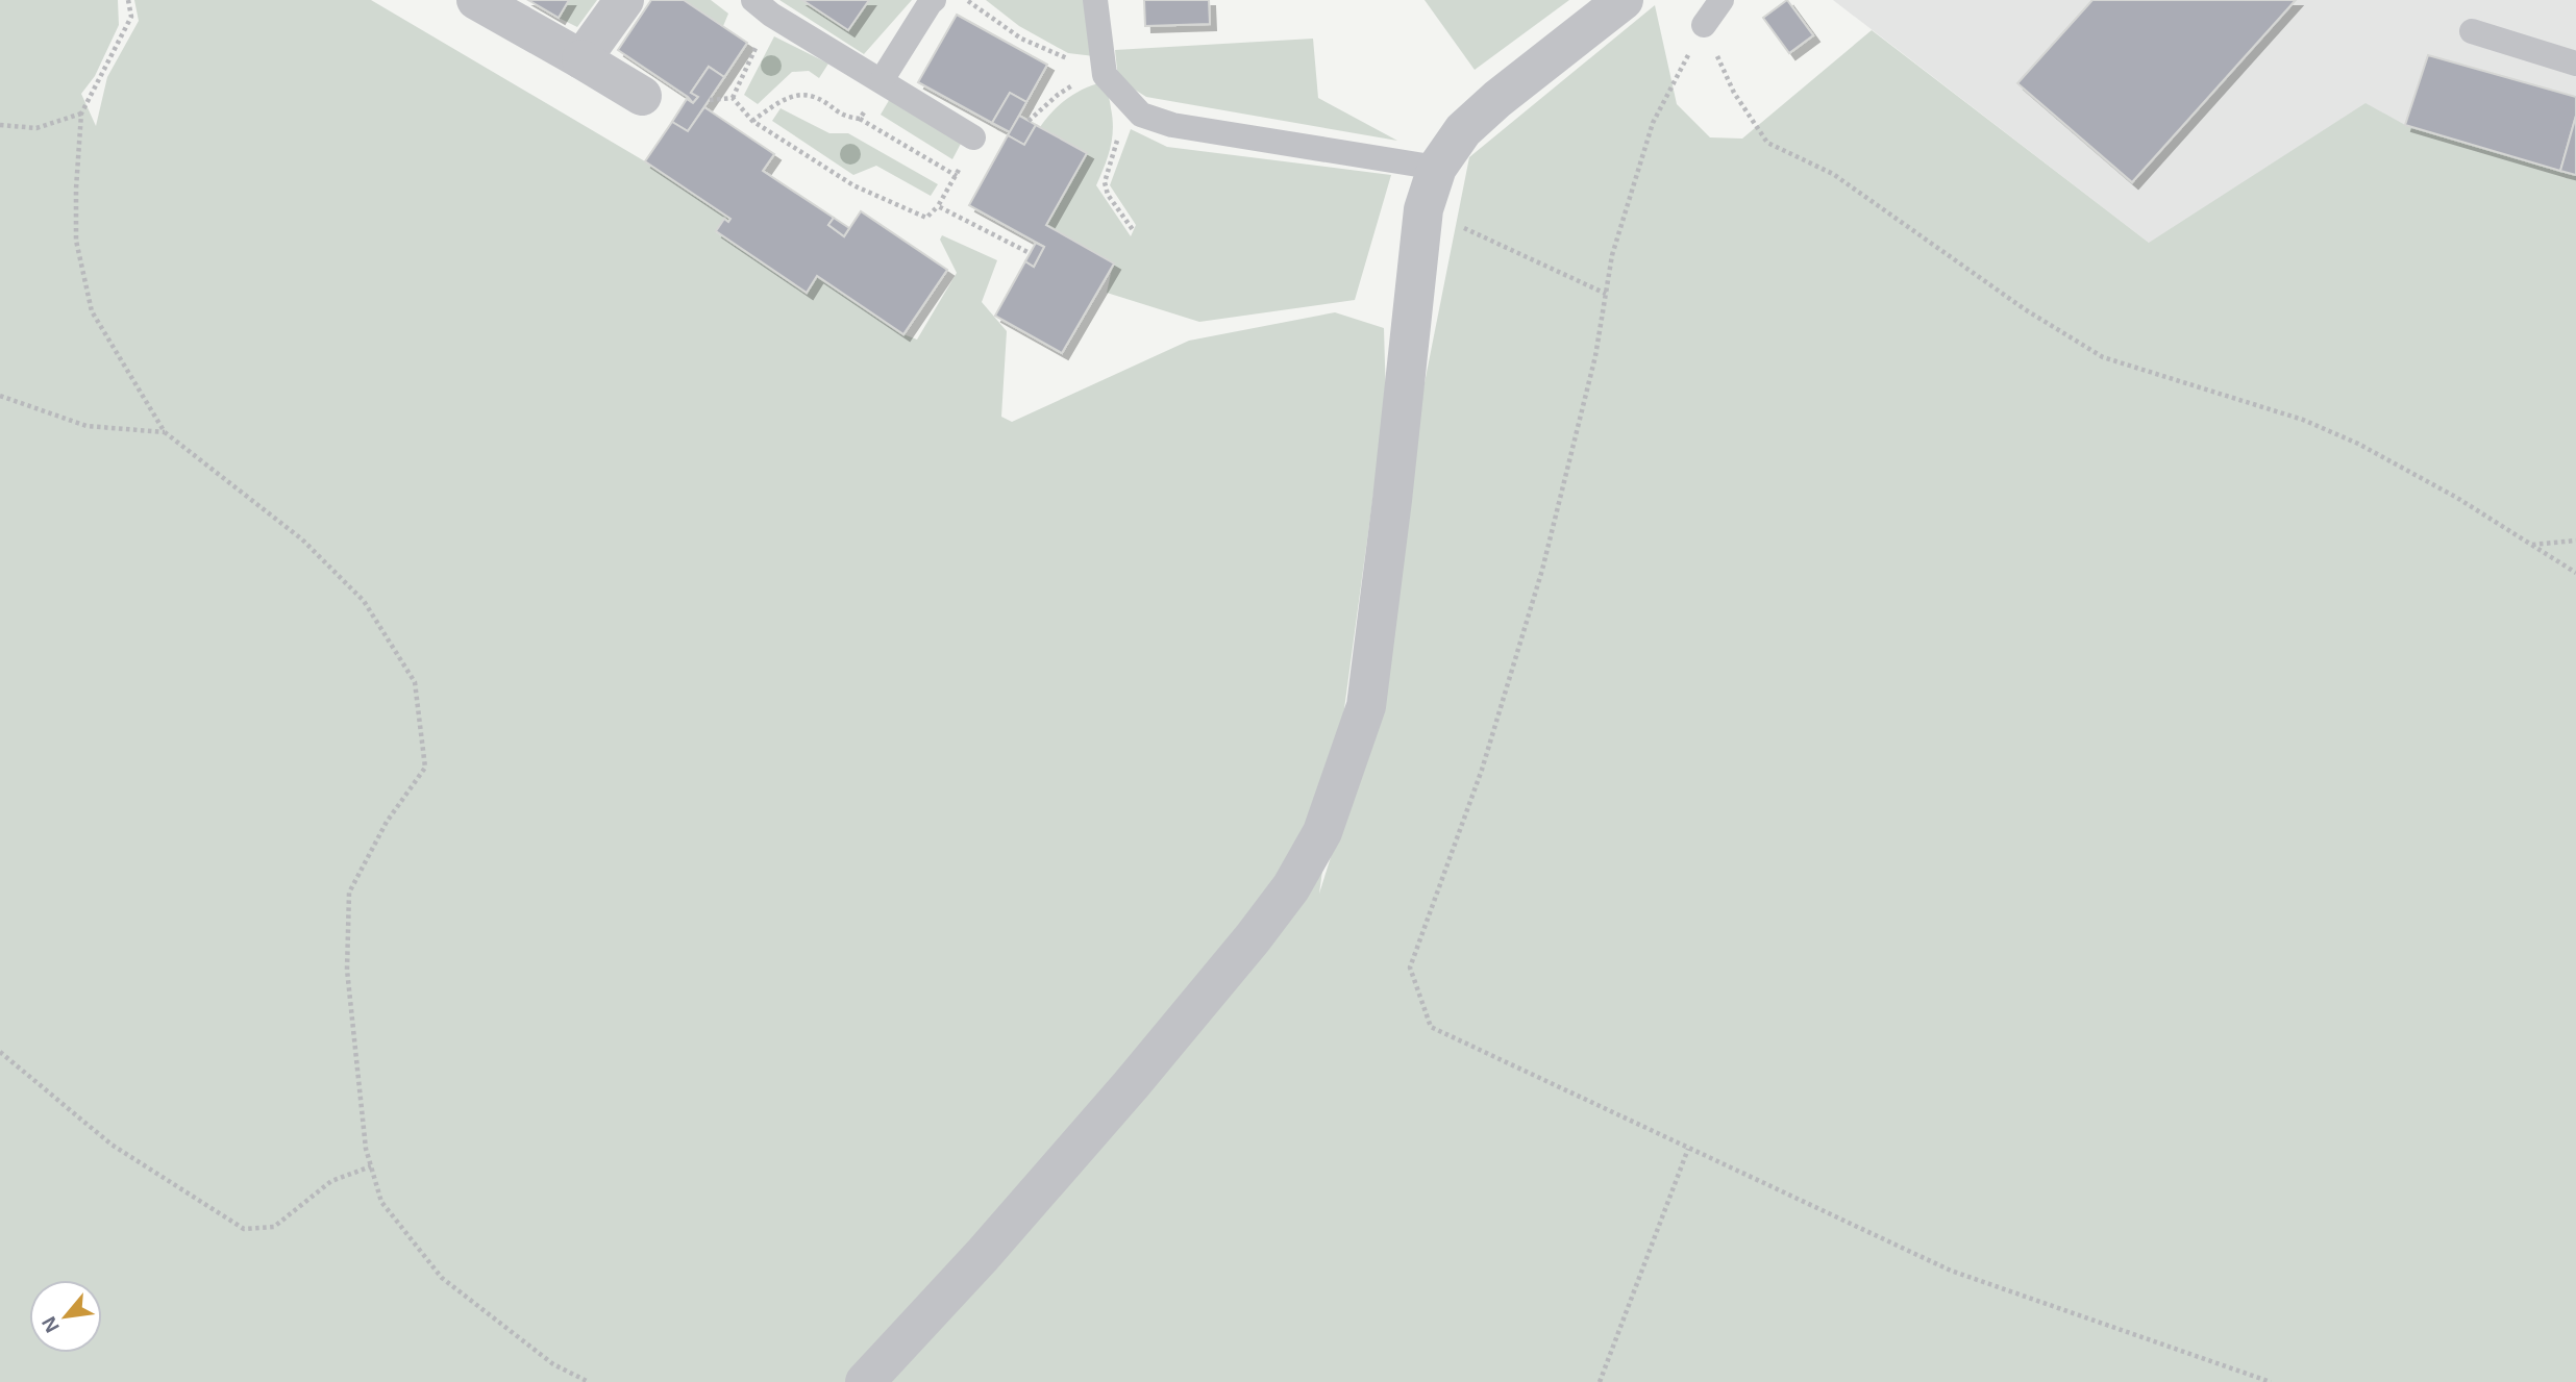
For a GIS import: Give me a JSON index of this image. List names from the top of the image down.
{
  "north": "bottom left"
}
